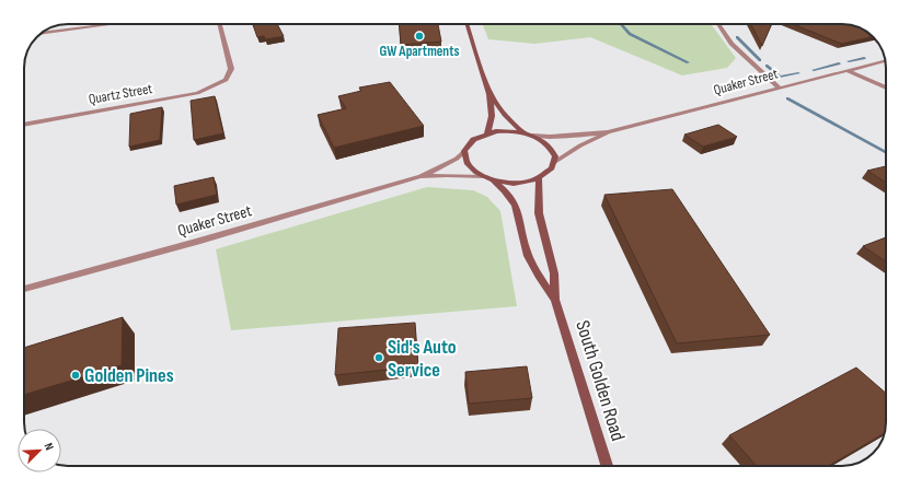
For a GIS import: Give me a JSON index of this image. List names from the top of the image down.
{
  "streets": {
    "main road": ["South Golden Road"],
    "street": ["Quaker Street", "Quartz Street"]
  },
  "crossings": [
    ["Quaker Street", "South Golden Road"]
  ],
  "places": ["GW Apartments", "Sid's Auto Service", "Golden Pines"],
  "north": "top right"
}
